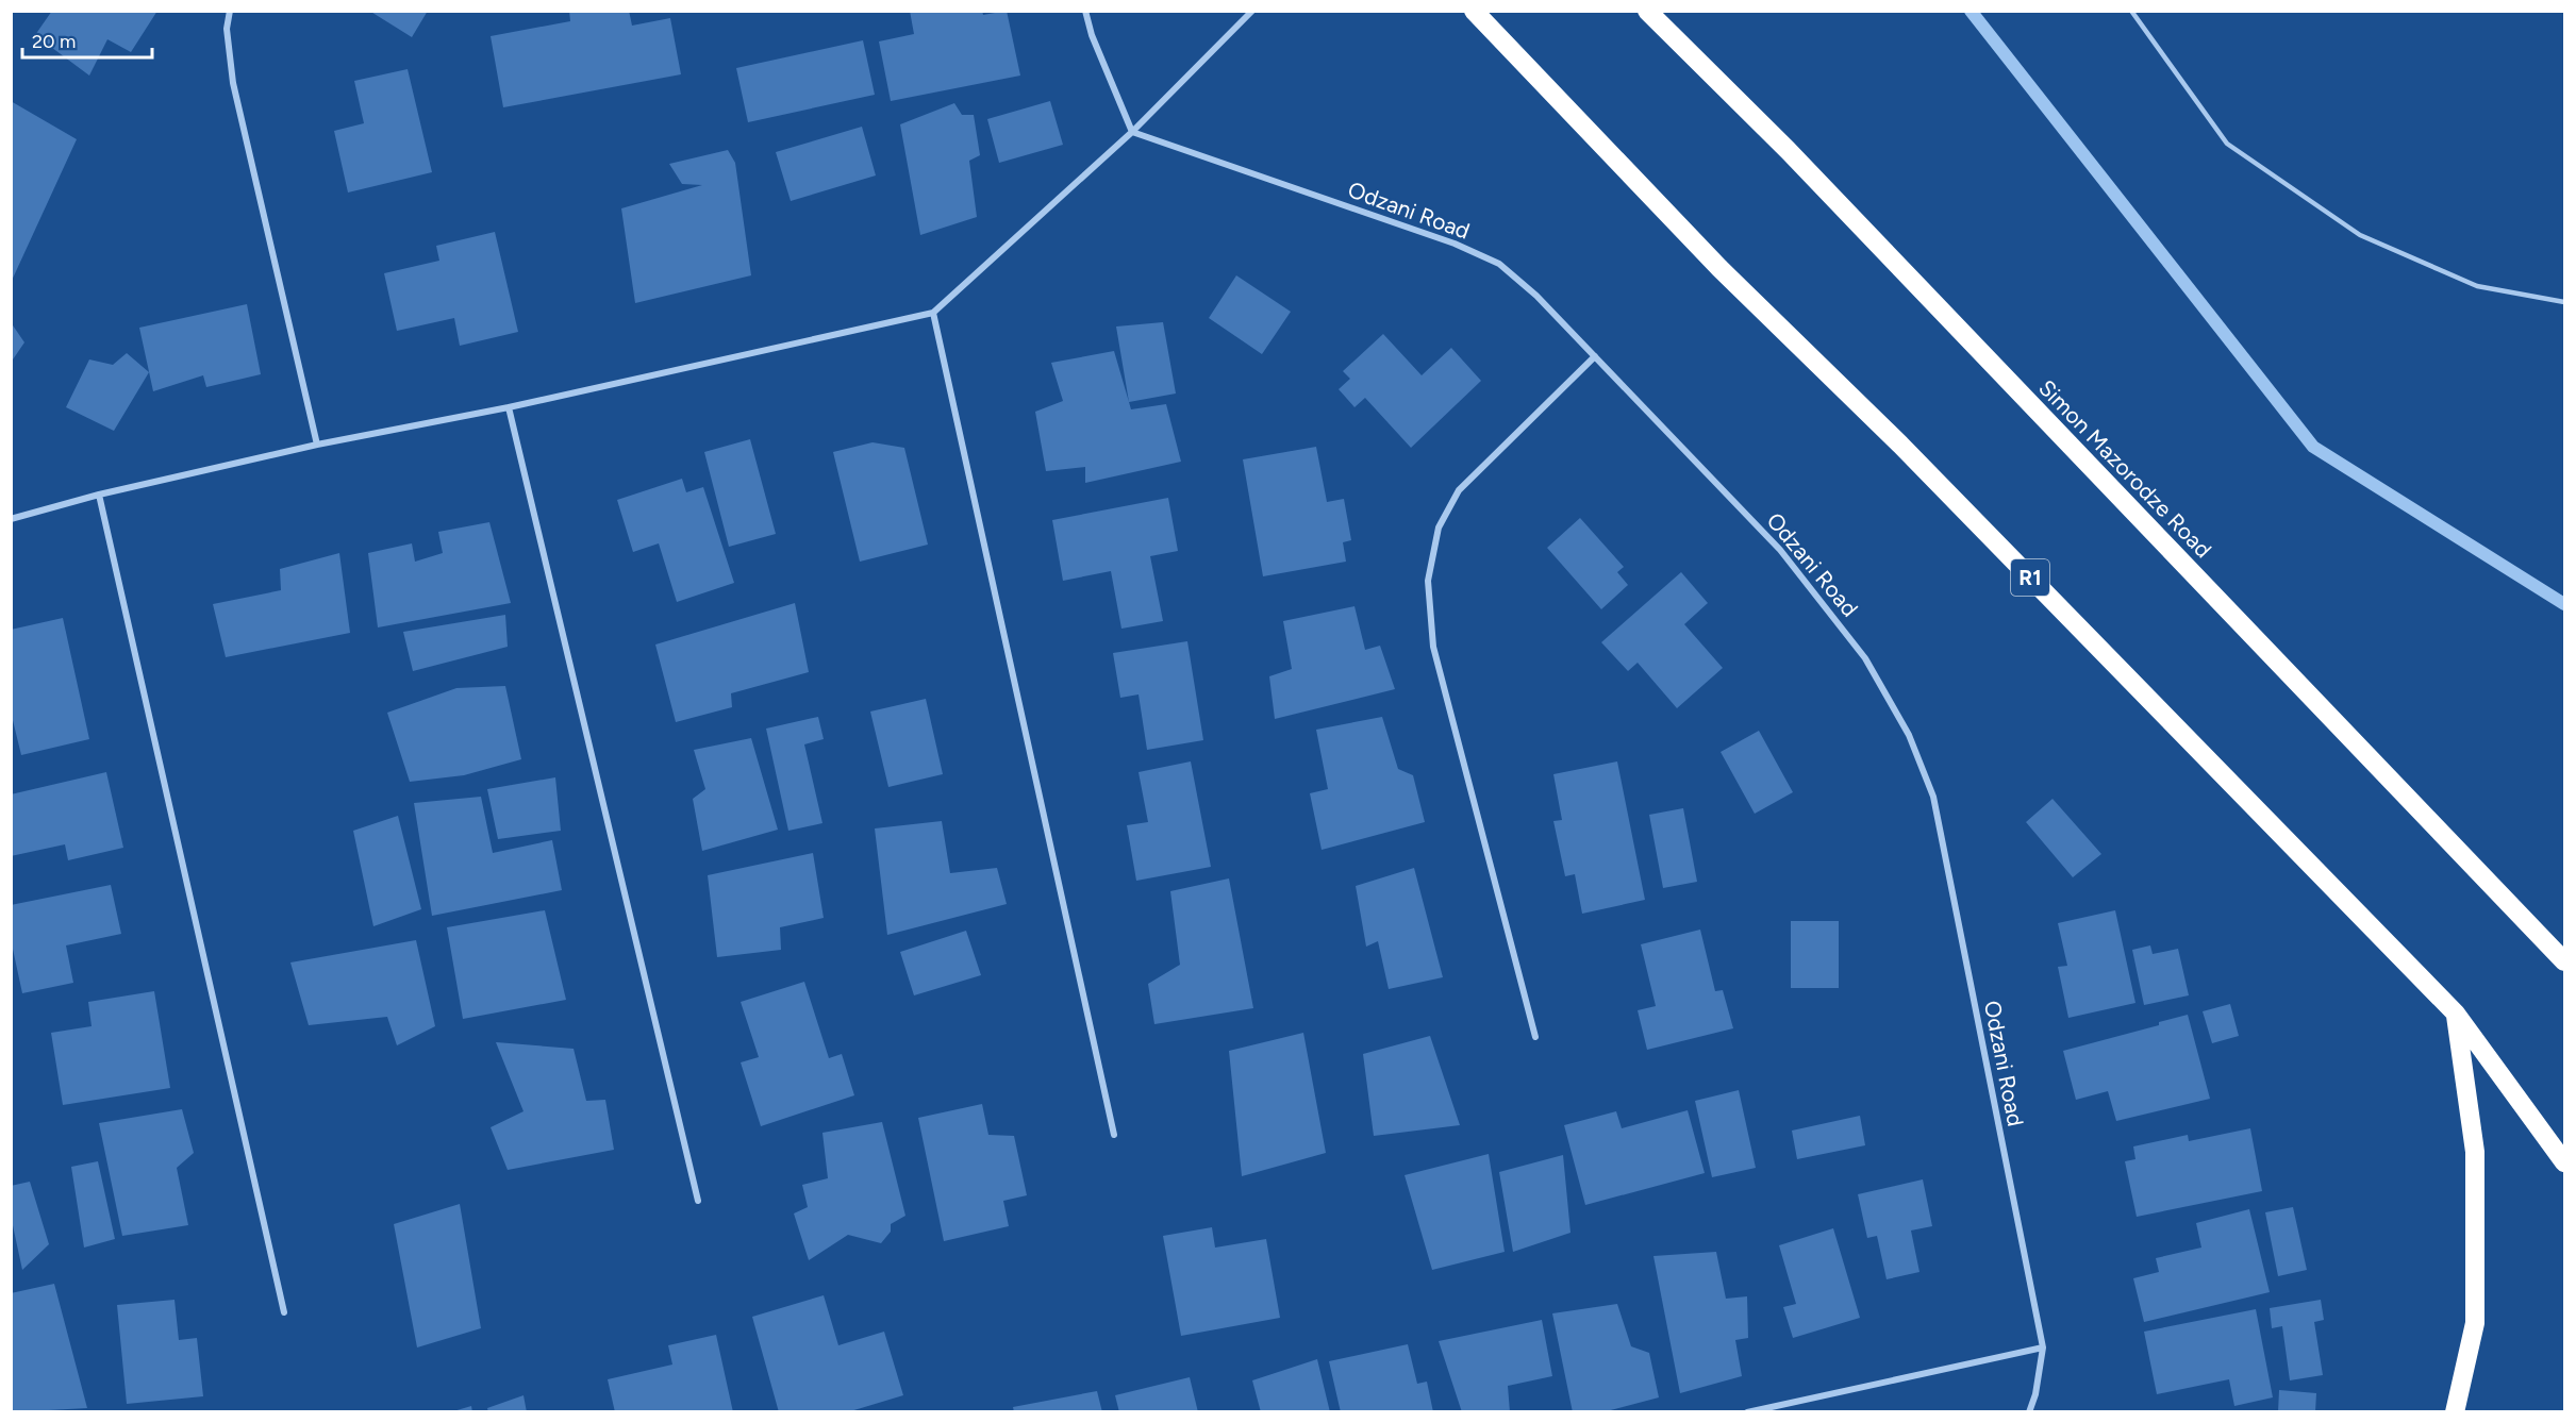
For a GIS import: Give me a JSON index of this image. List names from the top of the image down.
{
  "streets": {
    "highway": ["Simon Mazorodze Road", "R1"],
    "street": ["Odzani Road"]
  },
  "scale_bar": "20 m"
}
